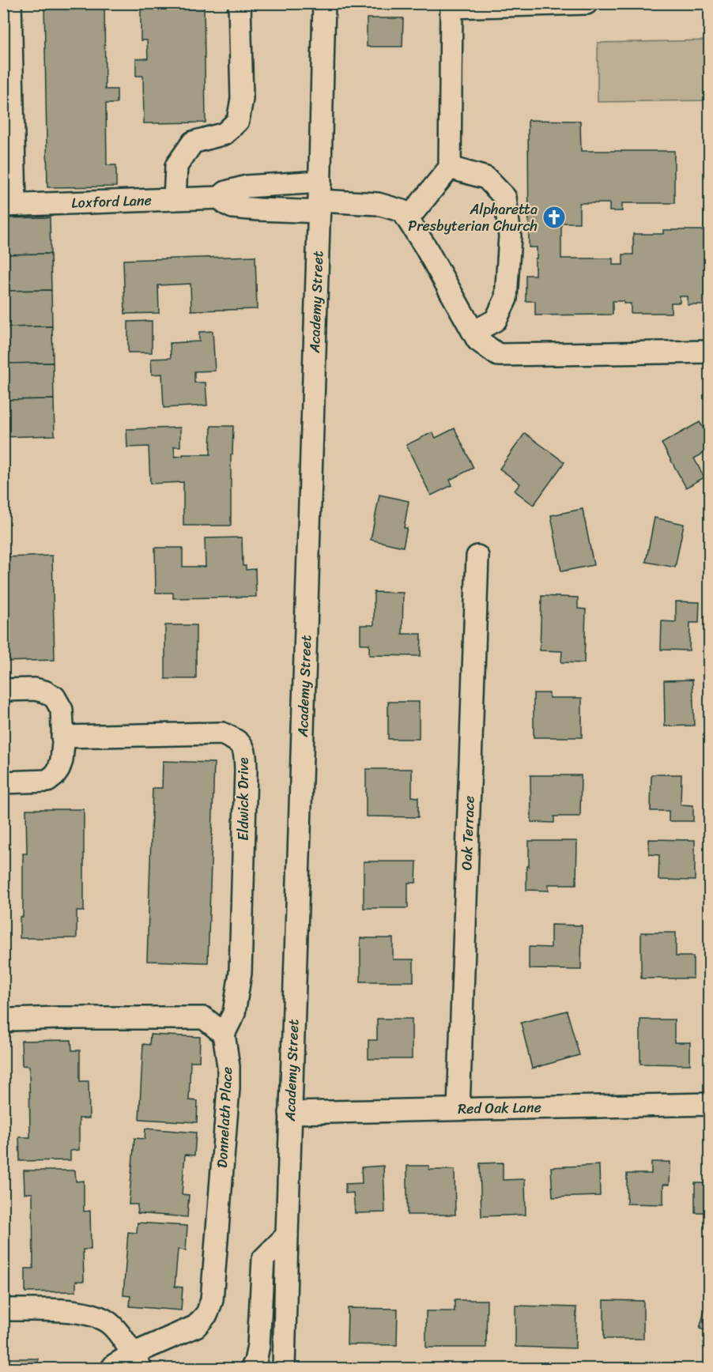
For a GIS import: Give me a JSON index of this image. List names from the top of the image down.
{
  "streets": {
    "street": [
      "Loxford Lane",
      "Academy Street",
      "Eldwick Drive",
      "Oak Terrace",
      "Red Oak Lane",
      "Donnelath Place"
    ]
  },
  "crossings": [
    ["Academy Street", "Red Oak Lane"],
    ["Eldwick Drive", "Donnelath Place"],
    ["Oak Terrace", "Red Oak Lane"]
  ],
  "places": {
    "church": ["Alpharetta Presbyterian Church"]
  }
}
